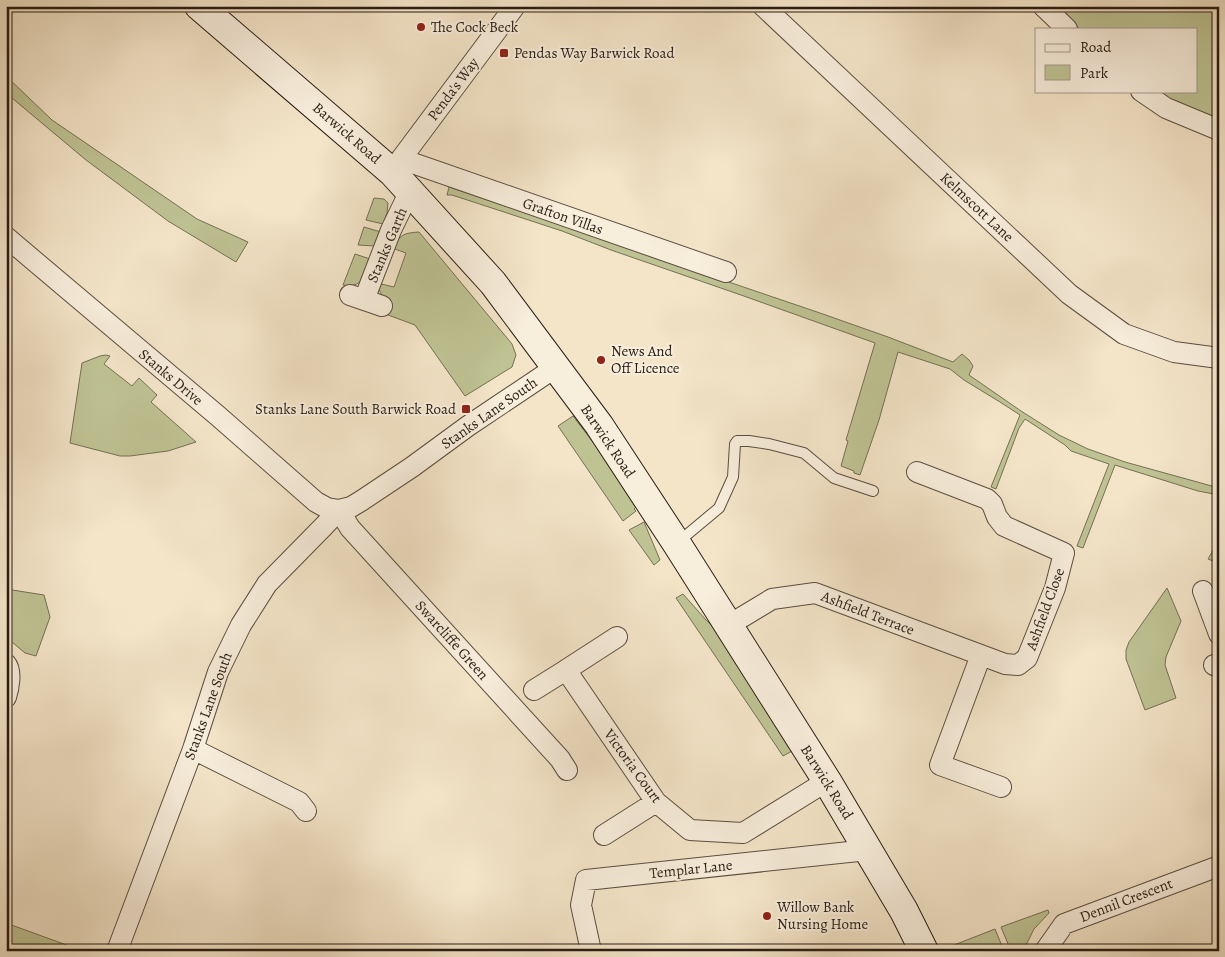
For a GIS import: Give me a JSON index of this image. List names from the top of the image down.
{
  "streets": {
    "street": [
      "Penda's Way",
      "Barwick Road",
      "Kelmscott Lane",
      "Grafton Villas",
      "Stanks Garth",
      "Stanks Drive",
      "Stanks Lane South",
      "Ashfield Close",
      "Ashfield Terrace",
      "Swarcliffe Green",
      "Victoria Court",
      "Templar Lane",
      "Dennil Crescent"
    ]
  },
  "crossings": [
    ["Penda's Way", "Barwick Road"],
    ["Penda's Way", "Grafton Villas"],
    ["Penda's Way", "Stanks Garth"],
    ["Barwick Road", "Grafton Villas"],
    ["Barwick Road", "Stanks Garth"],
    ["Barwick Road", "Stanks Lane South"],
    ["Barwick Road", "Ashfield Terrace"],
    ["Barwick Road", "Victoria Court"],
    ["Barwick Road", "Templar Lane"],
    ["Grafton Villas", "Stanks Garth"],
    ["Stanks Drive", "Stanks Lane South"],
    ["Stanks Drive", "Swarcliffe Green"],
    ["Stanks Lane South", "Swarcliffe Green"],
    ["Ashfield Close", "Ashfield Terrace"]
  ],
  "places": {
    "other": ["The Cock Beck", "News And Off Licence", "Willow Bank Nursing Home"],
    "transit": ["Pendas Way Barwick Road", "Stanks Lane South Barwick Road"]
  },
  "legend": ["Road", "Park"]
}
